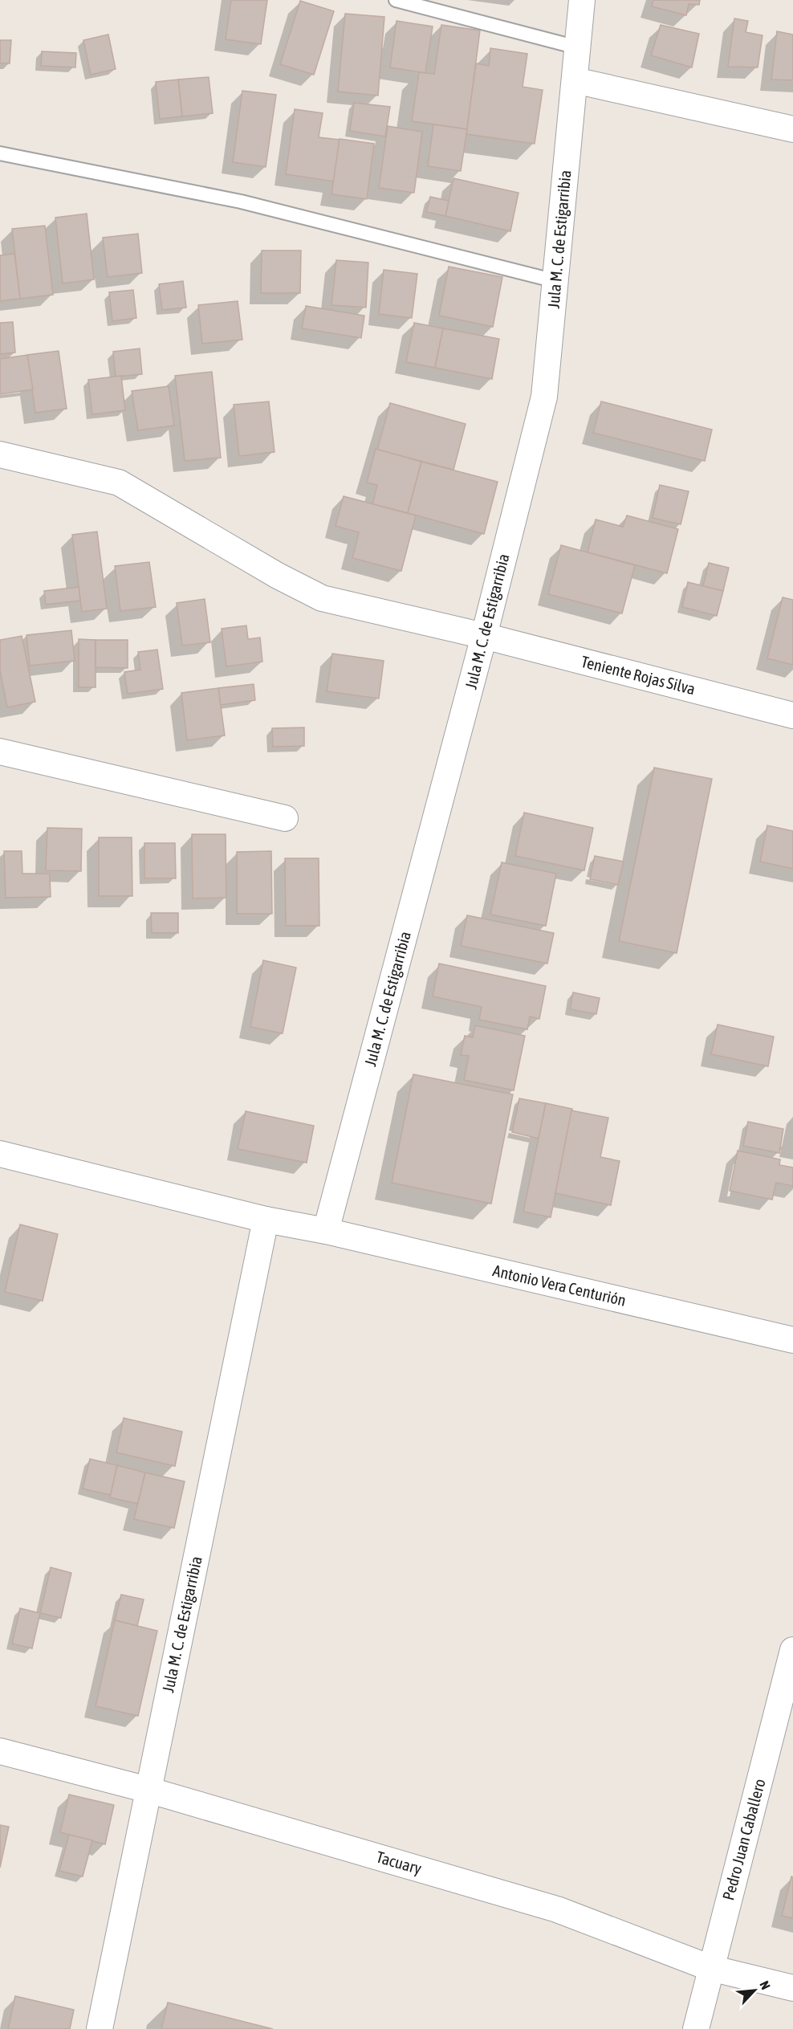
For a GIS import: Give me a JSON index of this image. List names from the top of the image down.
{
  "streets": {
    "street": [
      "Jula M. C. de Estigarribia",
      "Teniente Rojas Silva",
      "Antonio Vera Centurión",
      "Pedro Juan Caballero",
      "Tacuary"
    ]
  },
  "crossings": [
    ["Jula M. C. de Estigarribia", "Teniente Rojas Silva"],
    ["Jula M. C. de Estigarribia", "Antonio Vera Centurión"],
    ["Jula M. C. de Estigarribia", "Tacuary"],
    ["Pedro Juan Caballero", "Tacuary"]
  ],
  "north": "top right"
}
